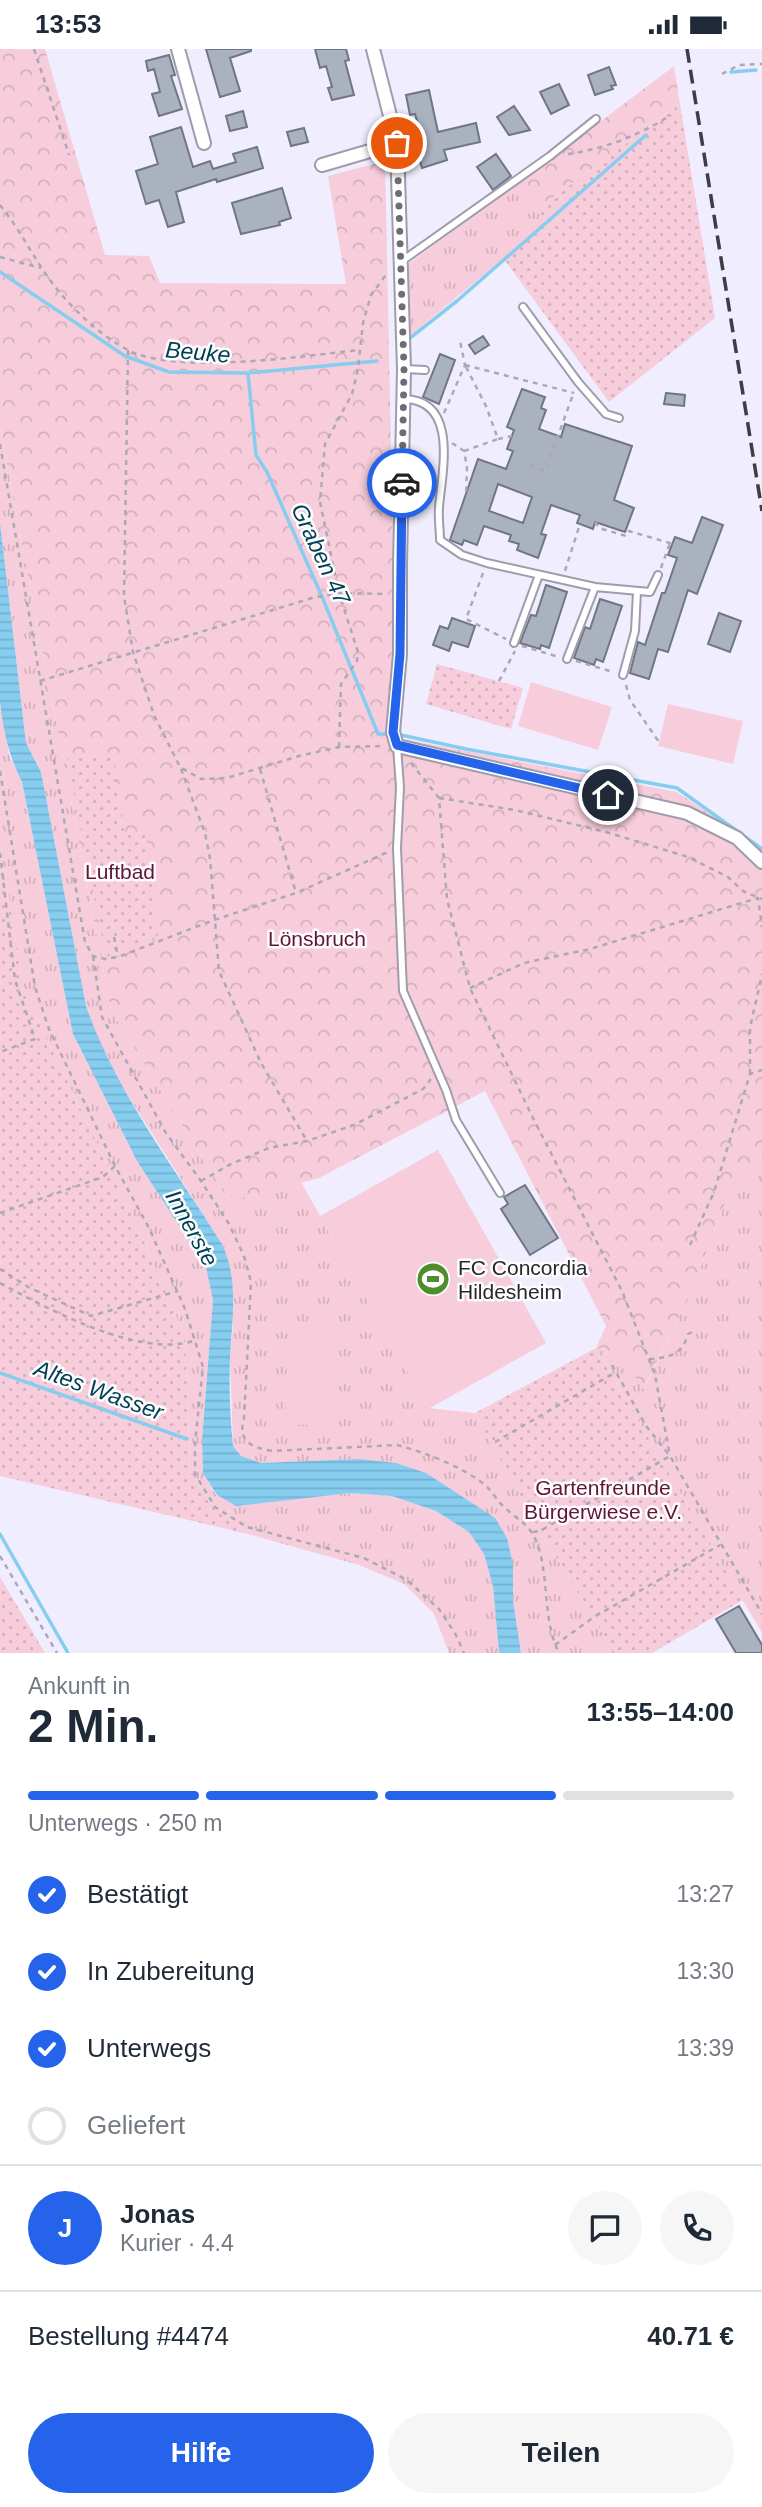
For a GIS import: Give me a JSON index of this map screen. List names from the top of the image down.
{
  "water": [
    "Beuke",
    "Graben 47",
    "Innerste",
    "Altes Wasser"
  ],
  "parks": ["Luftbad", "Lönsbruch", "Gartenfreunde Bürgerwiese e.V."],
  "places": {
    "sports": ["FC Concordia Hildesheim"]
  },
  "page": {
    "status": "13:53",
    "heading": ["2 Min.", "Ankunft in", "13:55–14:00"],
    "panel": [
      "Jonas",
      "Kurier · 4.4",
      "Bestellung #4474",
      "40.71 €"
    ],
    "bar": "Unterwegs · 250 m",
    "list": [
      ["Bestätigt", "13:27"],
      ["In Zubereitung", "13:30"],
      ["Unterwegs", "13:39"],
      "Geliefert"
    ],
    "round": "J",
    "buttons": ["Hilfe", "Teilen"]
  }
}
